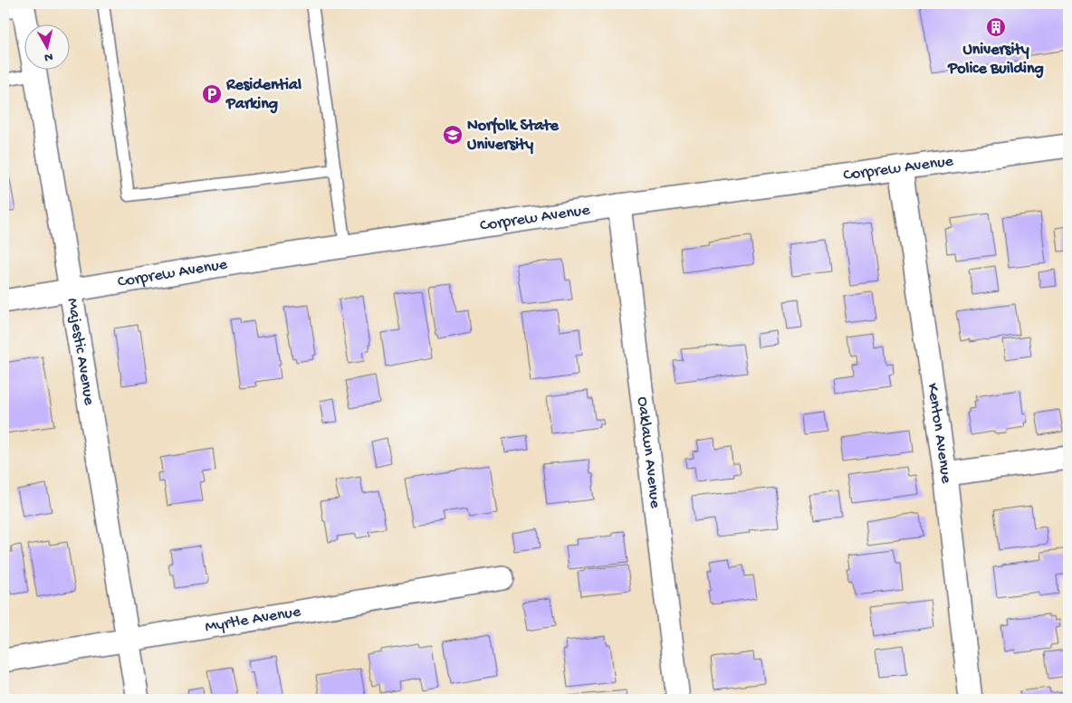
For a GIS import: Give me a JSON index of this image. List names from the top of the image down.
{
  "streets": {
    "street": [
      "Corprew Avenue",
      "Majestic Avenue",
      "Kenton Avenue",
      "Oaklawn Avenue",
      "Myrtle Avenue"
    ]
  },
  "crossings": [
    ["Corprew Avenue", "Majestic Avenue"],
    ["Corprew Avenue", "Kenton Avenue"],
    ["Corprew Avenue", "Oaklawn Avenue"],
    ["Majestic Avenue", "Myrtle Avenue"]
  ],
  "places": {
    "building": ["University Police Building"],
    "parking": ["Residential Parking"],
    "school or university": ["Norfolk State University"]
  },
  "north": "bottom"
}
